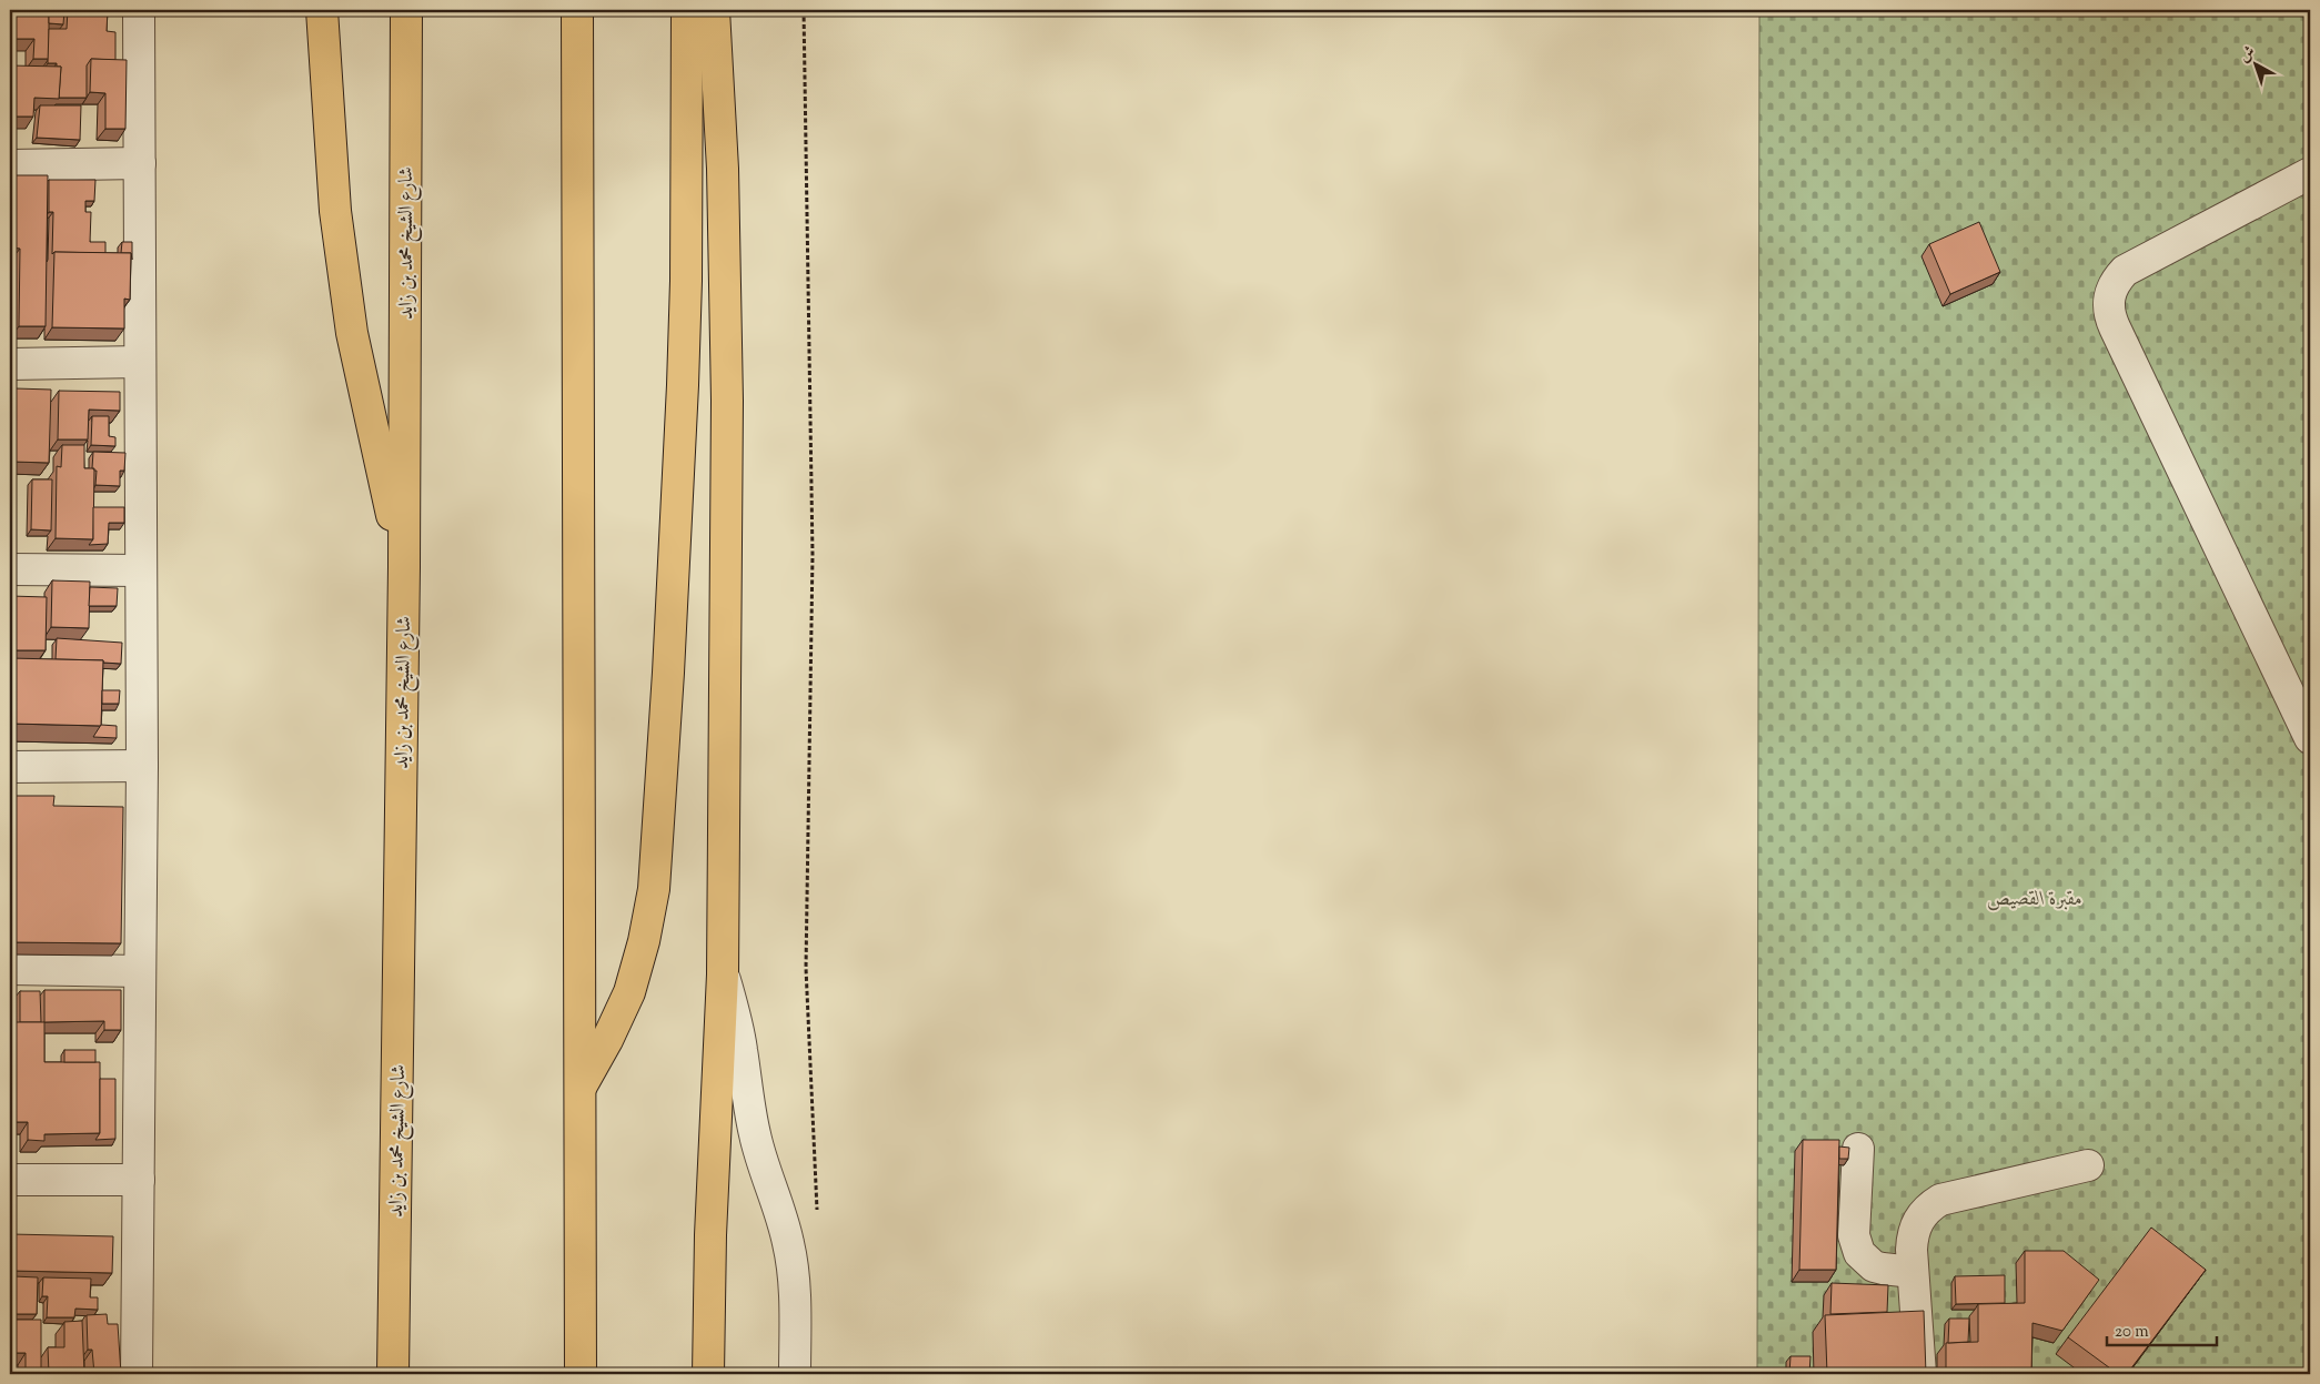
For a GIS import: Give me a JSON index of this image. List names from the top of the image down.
{
  "streets": {
    "highway": ["شارع الشيخ محمد بن زايد"]
  },
  "parks": ["مقبرة القصيص"],
  "scale_bar": "20 m",
  "north": "top left"
}
